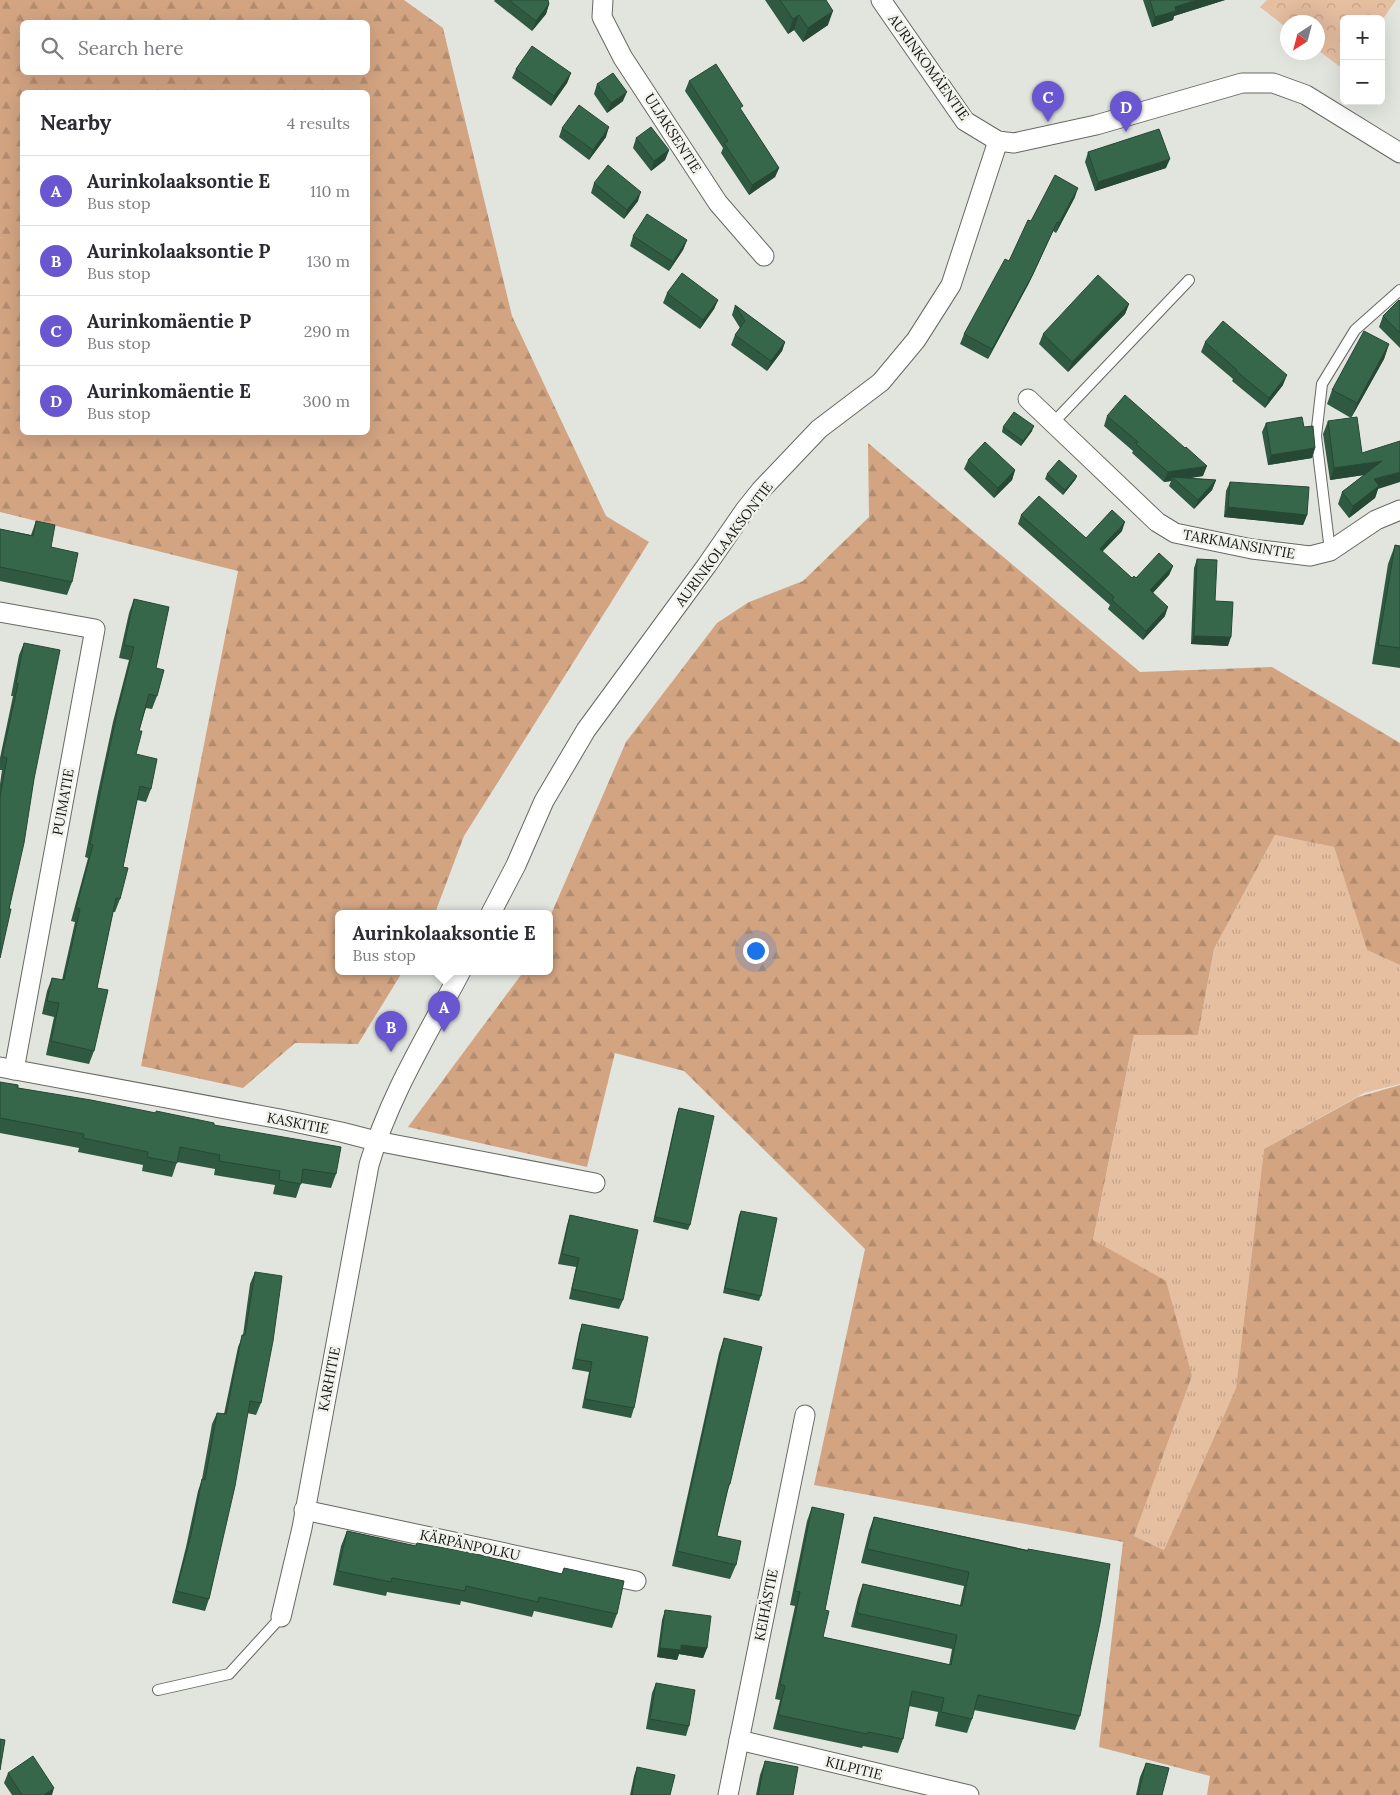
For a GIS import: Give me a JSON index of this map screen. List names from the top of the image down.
{
  "streets": {
    "street": [
      "AURINKOMÄENTIE",
      "ULJAKSENTIE",
      "AURINKOLAAKSONTIE",
      "TARKMANSINTIE",
      "PUIMATIE",
      "KASKITIE",
      "KARHITIE",
      "KÄRPÄNPOLKU",
      "KEIHÄSTIE",
      "KILPITIE"
    ]
  },
  "crossings": [
    ["AURINKOMÄENTIE", "AURINKOLAAKSONTIE"],
    ["PUIMATIE", "KASKITIE"],
    ["KASKITIE", "KARHITIE"],
    ["KARHITIE", "KÄRPÄNPOLKU"],
    ["KEIHÄSTIE", "KILPITIE"]
  ],
  "north": "bottom left",
  "page": {
    "map_buttons": ["+", "−"],
    "search": "Search here",
    "pins": [
      "C",
      "D",
      "A",
      "B"
    ],
    "heading": ["Nearby", "4 results"],
    "list": [
      {
        "mark": "A",
        "name": "Aurinkolaaksontie E",
        "note": "Bus stop",
        "value": "110 m"
      },
      {
        "mark": "B",
        "name": "Aurinkolaaksontie P",
        "note": "Bus stop",
        "value": "130 m"
      },
      {
        "mark": "C",
        "name": "Aurinkomäentie P",
        "note": "Bus stop",
        "value": "290 m"
      },
      {
        "mark": "D",
        "name": "Aurinkomäentie E",
        "note": "Bus stop",
        "value": "300 m"
      }
    ],
    "popup": ["Aurinkolaaksontie E", "Bus stop"]
  }
}
